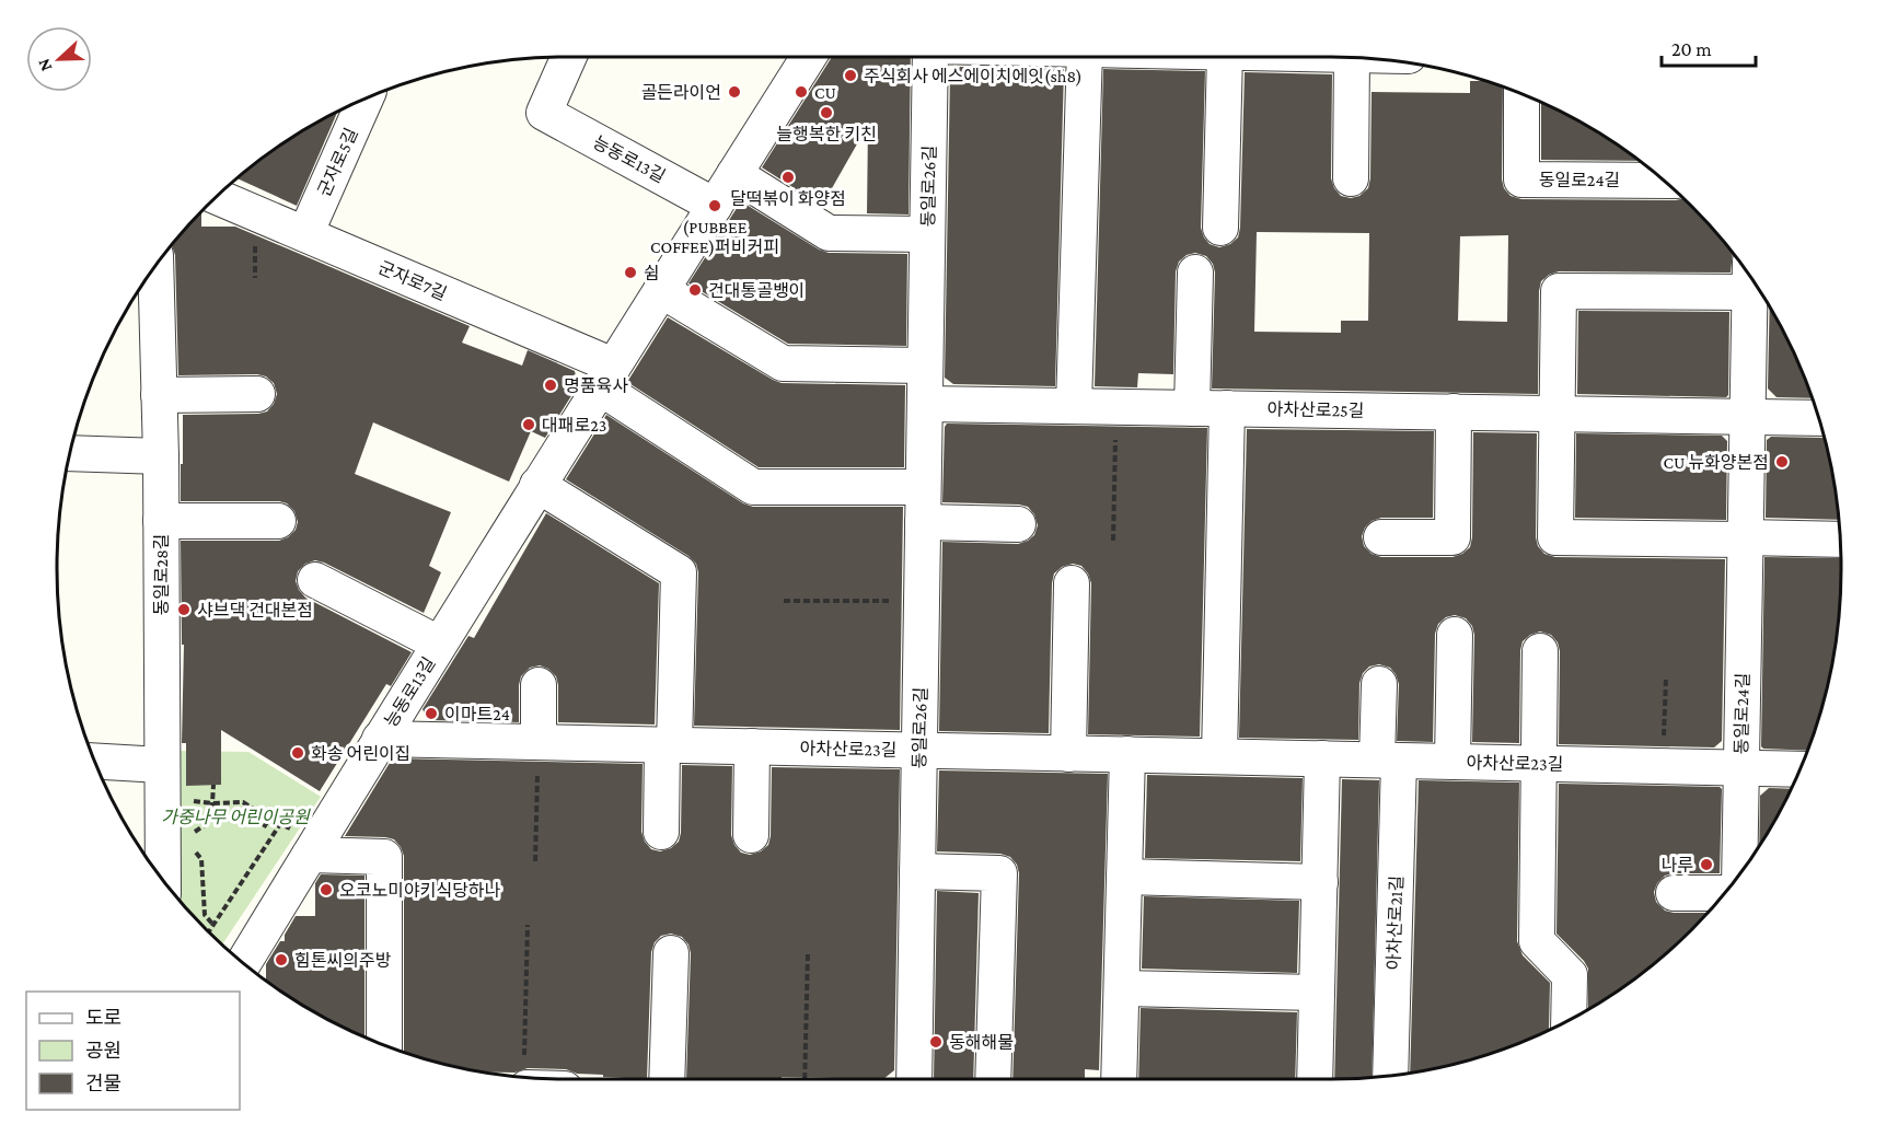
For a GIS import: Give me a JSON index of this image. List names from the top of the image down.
{
  "streets": {
    "street": [
      "능동로13길",
      "군자로5길",
      "동일로24길",
      "동일로26길",
      "군자로7길",
      "아차산로25길",
      "동일로28길",
      "아차산로23길",
      "아차산로21길"
    ]
  },
  "crossings": [
    ["능동로13길", "군자로7길"],
    ["능동로13길", "아차산로23길"],
    ["군자로5길", "군자로7길"],
    ["동일로24길", "아차산로25길"],
    ["동일로24길", "아차산로23길"],
    ["동일로26길", "군자로7길"],
    ["동일로26길", "아차산로25길"],
    ["동일로26길", "아차산로23길"],
    ["아차산로23길", "아차산로21길"]
  ],
  "parks": ["가중나무 어린이공원"],
  "places": [
    "주식회사 에스에이치에잇(sh8)",
    "골든라이언",
    "CU",
    "늘행복한 키친",
    "달떡볶이 화양점",
    "(PUBBEE COFFEE)퍼비커피",
    "쉼",
    "건대통골뱅이",
    "명품육사",
    "대패로23",
    "CU 뉴화양본점",
    "샤브댁 건대본점",
    "이마트24",
    "화송 어린이집",
    "나루",
    "오코노미야키식당하나",
    "힘톤씨의주방",
    "동해해물"
  ],
  "legend": ["도로", "공원", "건물"],
  "scale_bar": "20 m",
  "north": "left"
}
